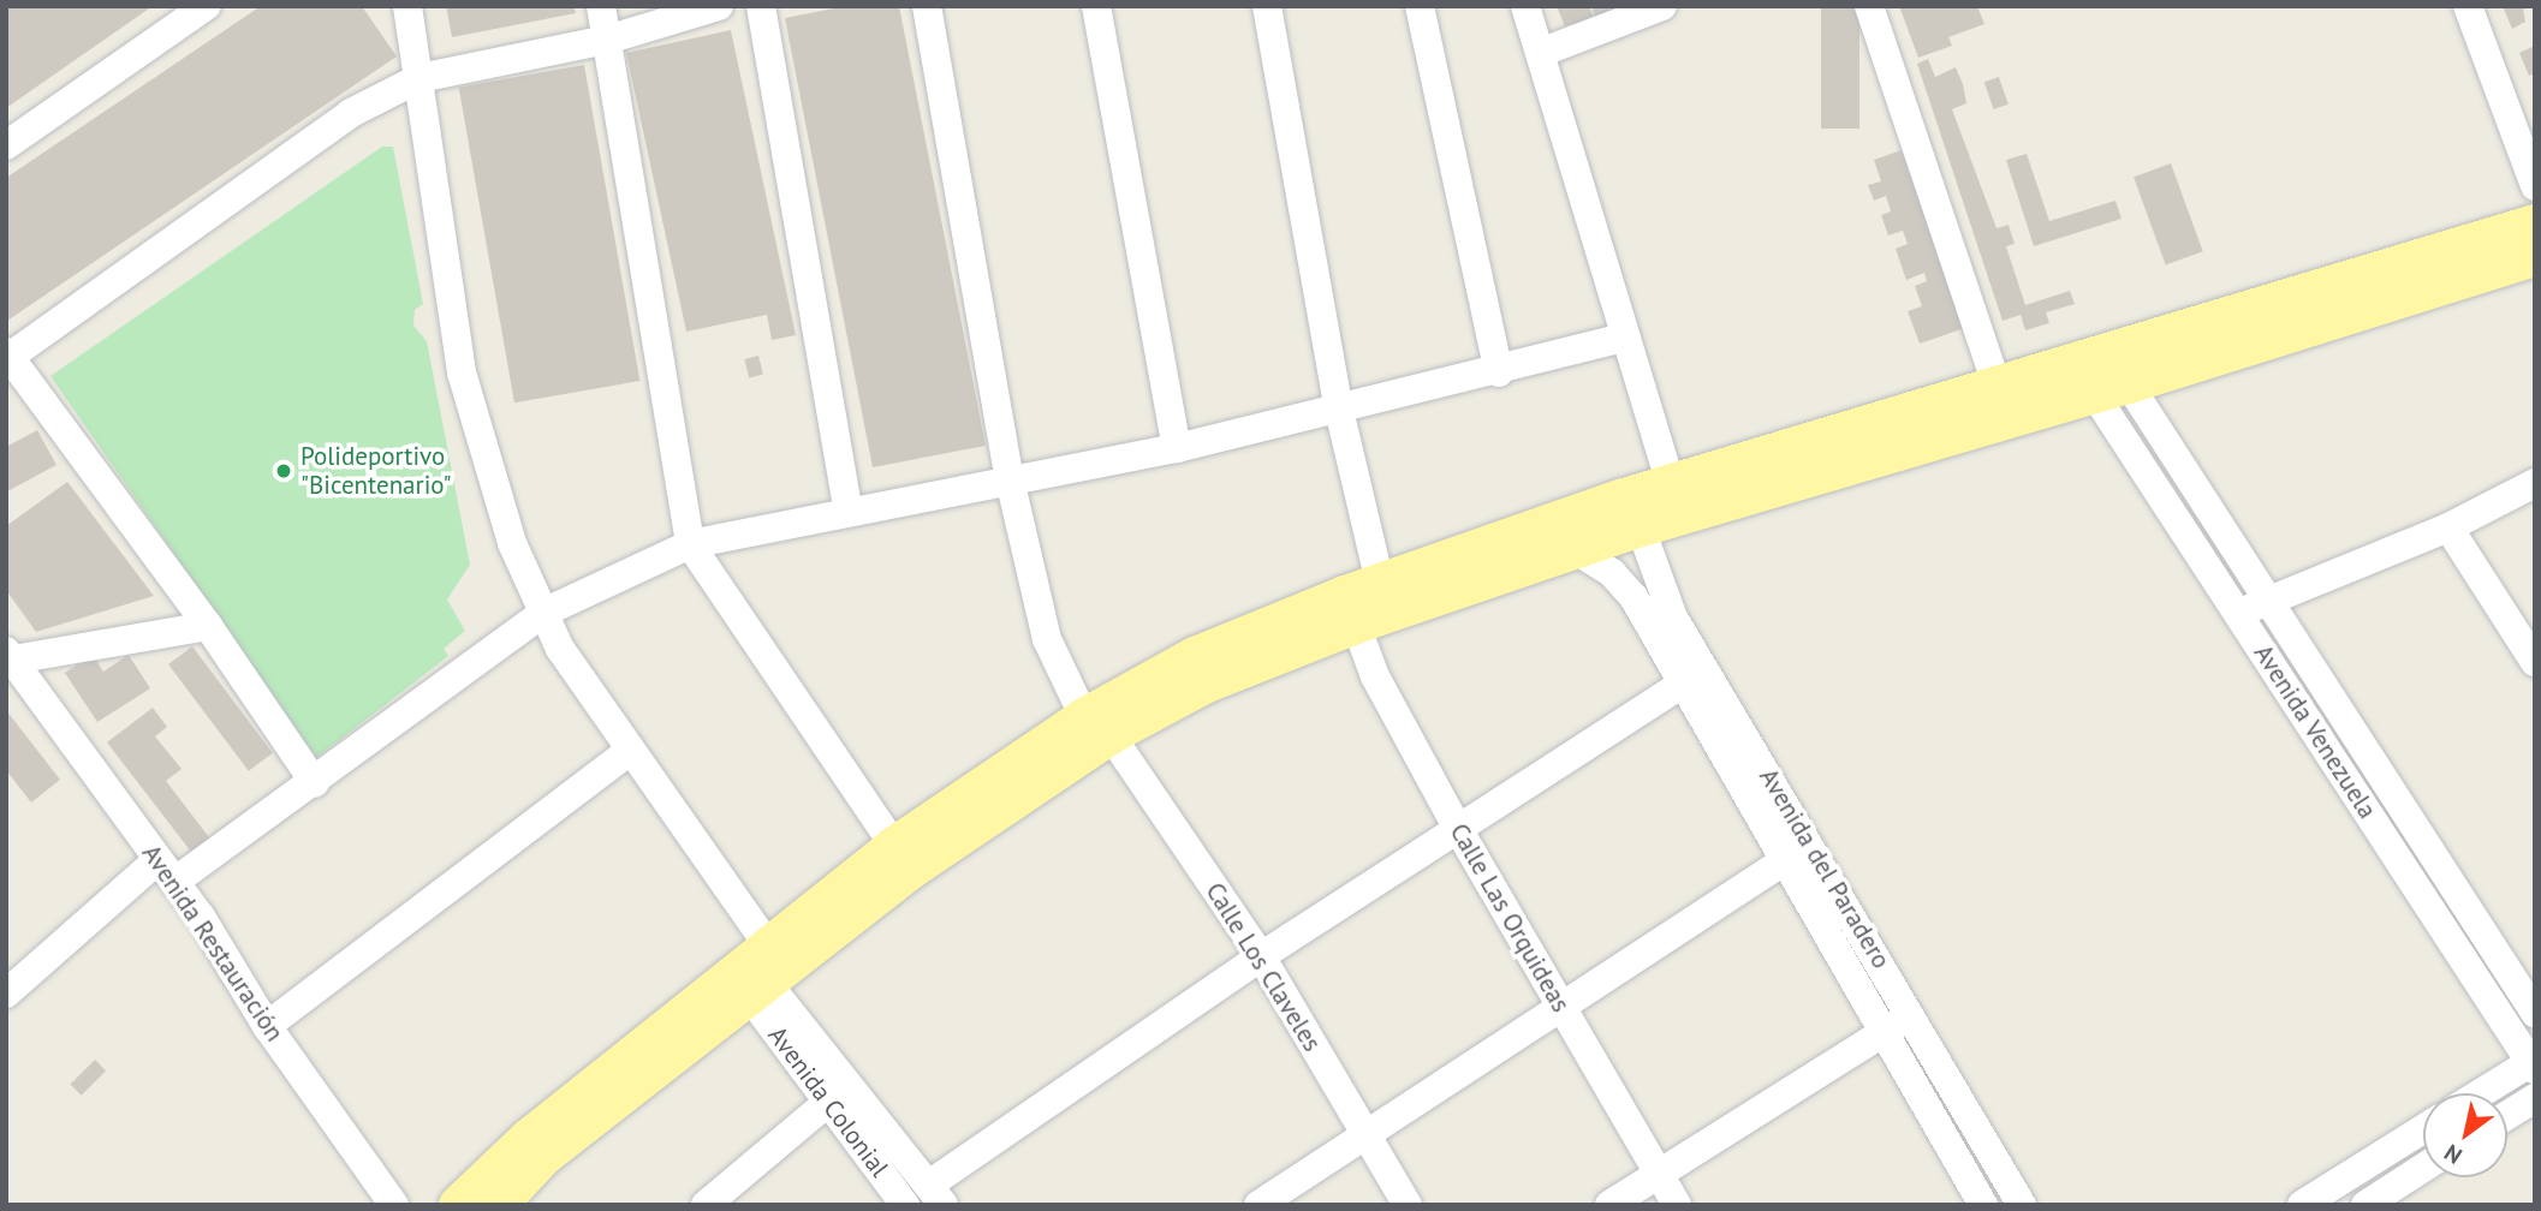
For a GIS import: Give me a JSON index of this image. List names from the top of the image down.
{
  "streets": {
    "street": [
      "Avenida Venezuela",
      "Avenida del Paradero",
      "Calle Las Orquideas",
      "Avenida Restauración",
      "Calle Los Claveles",
      "Avenida Colonial"
    ]
  },
  "places": ["Polideportivo \"Bicentenario\""],
  "north": "bottom left"
}
